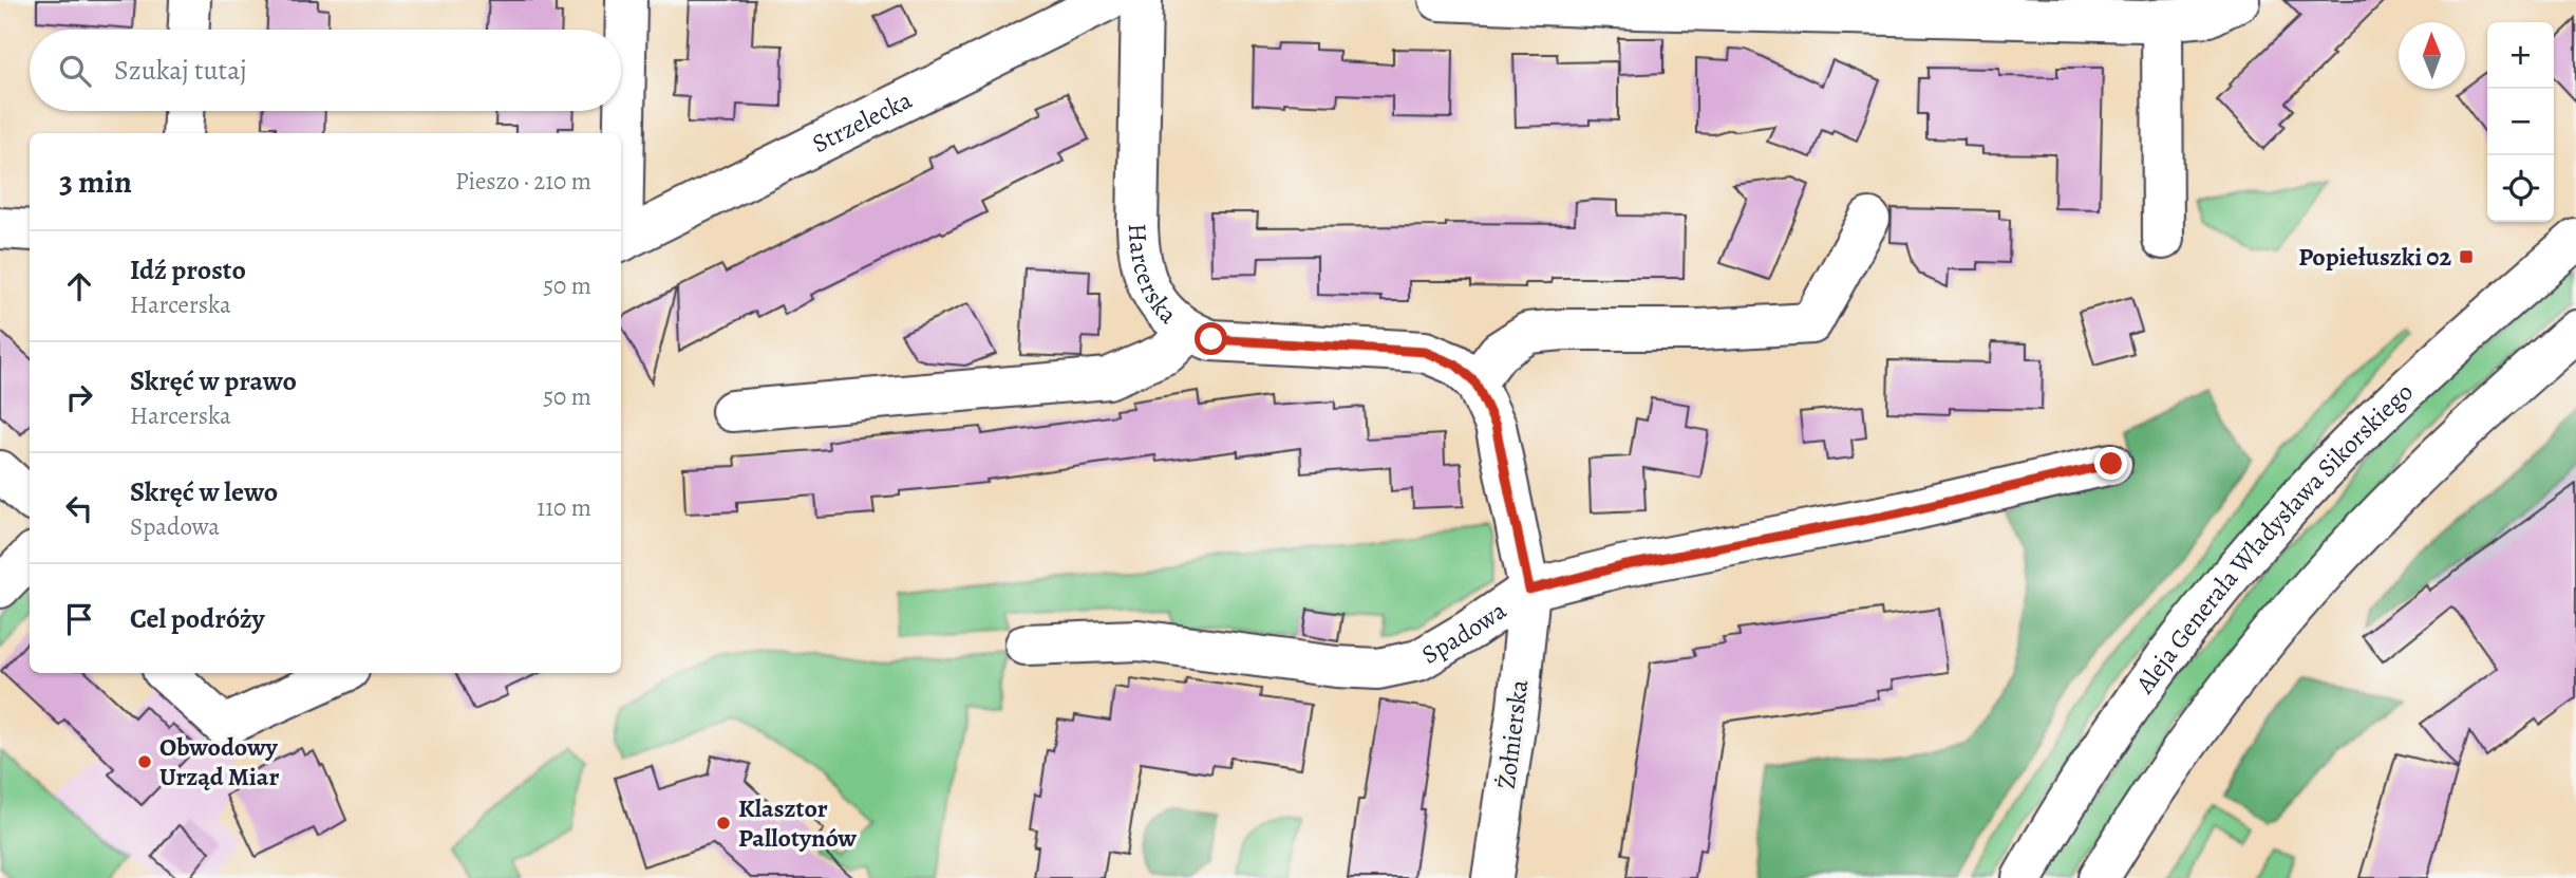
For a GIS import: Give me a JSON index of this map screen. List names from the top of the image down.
{
  "streets": {
    "street": [
      "Strzelecka",
      "Harcerska",
      "Aleja Generała Władysława Sikorskiego",
      "Spadowa",
      "Żołnierska"
    ]
  },
  "crossings": [
    ["Harcerska", "Spadowa"],
    ["Harcerska", "Żołnierska"],
    ["Spadowa", "Żołnierska"]
  ],
  "places": {
    "transit": ["Popiełuszki 02"],
    "other": ["Obwodowy Urząd Miar", "Klasztor Pallotynów"]
  },
  "north": "top",
  "page": {
    "map_buttons": ["+", "−"],
    "search": "Szukaj tutaj",
    "heading": ["3 min", "Pieszo · 210 m"],
    "list": [
      ["Idź prosto", "Harcerska", "50 m"],
      ["Skręć w prawo", "Harcerska", "50 m"],
      ["Skręć w lewo", "Spadowa", "110 m"],
      "Cel podróży"
    ]
  }
}
